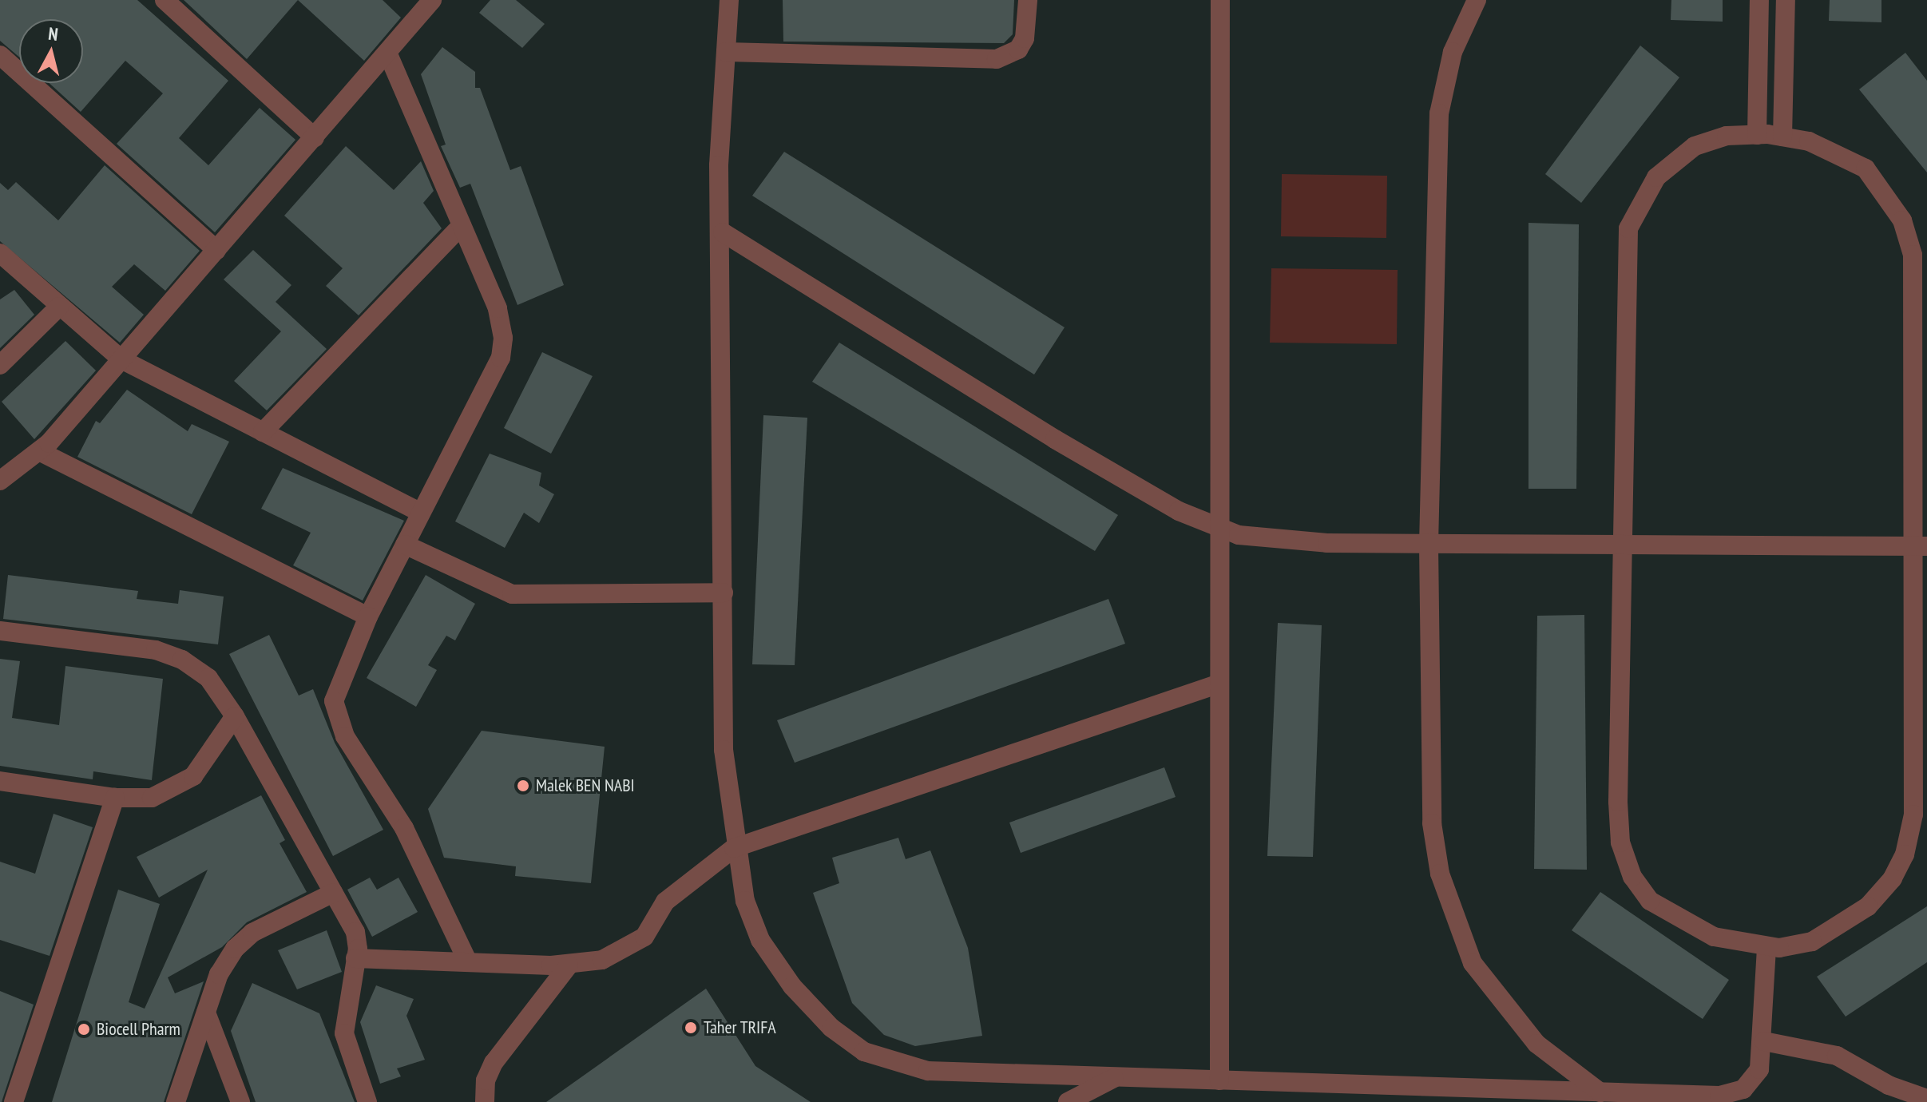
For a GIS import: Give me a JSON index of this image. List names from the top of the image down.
{
  "places": ["Malek BEN NABI", "Taher TRIFA", "Biocell Pharm"],
  "north": "top"
}
